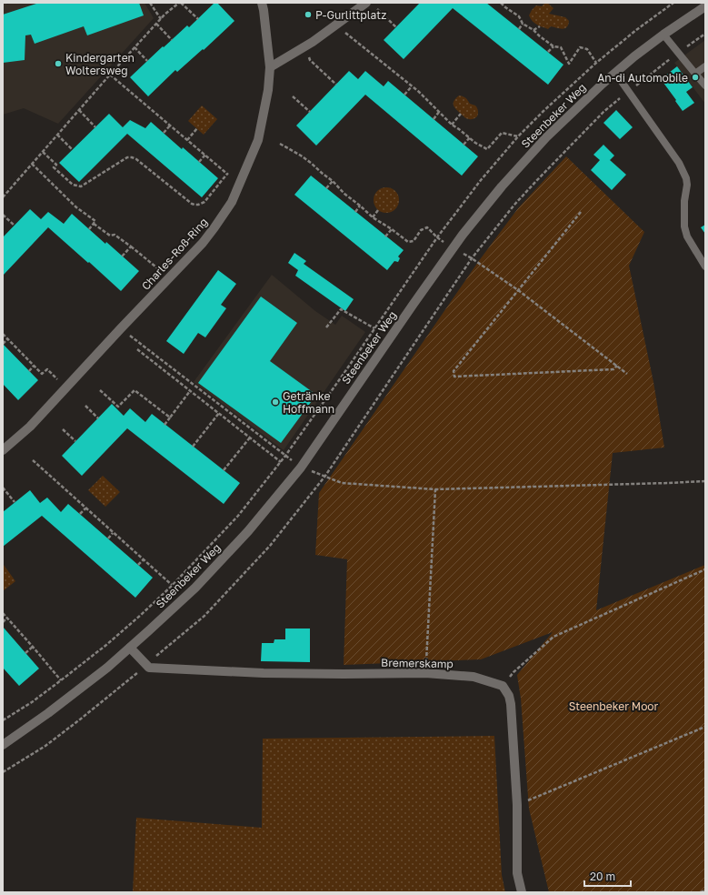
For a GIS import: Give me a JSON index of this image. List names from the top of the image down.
{
  "streets": {
    "street": ["Steenbeker Weg", "Charles-Roß-Ring", "Bremerskamp"]
  },
  "parks": ["Steenbeker Moor"],
  "places": [
    "P-Gurlittplatz",
    "Kindergarten Woltersweg",
    "An-di Automobile",
    "Getränke Hoffmann"
  ],
  "scale_bar": "20 m"
}
